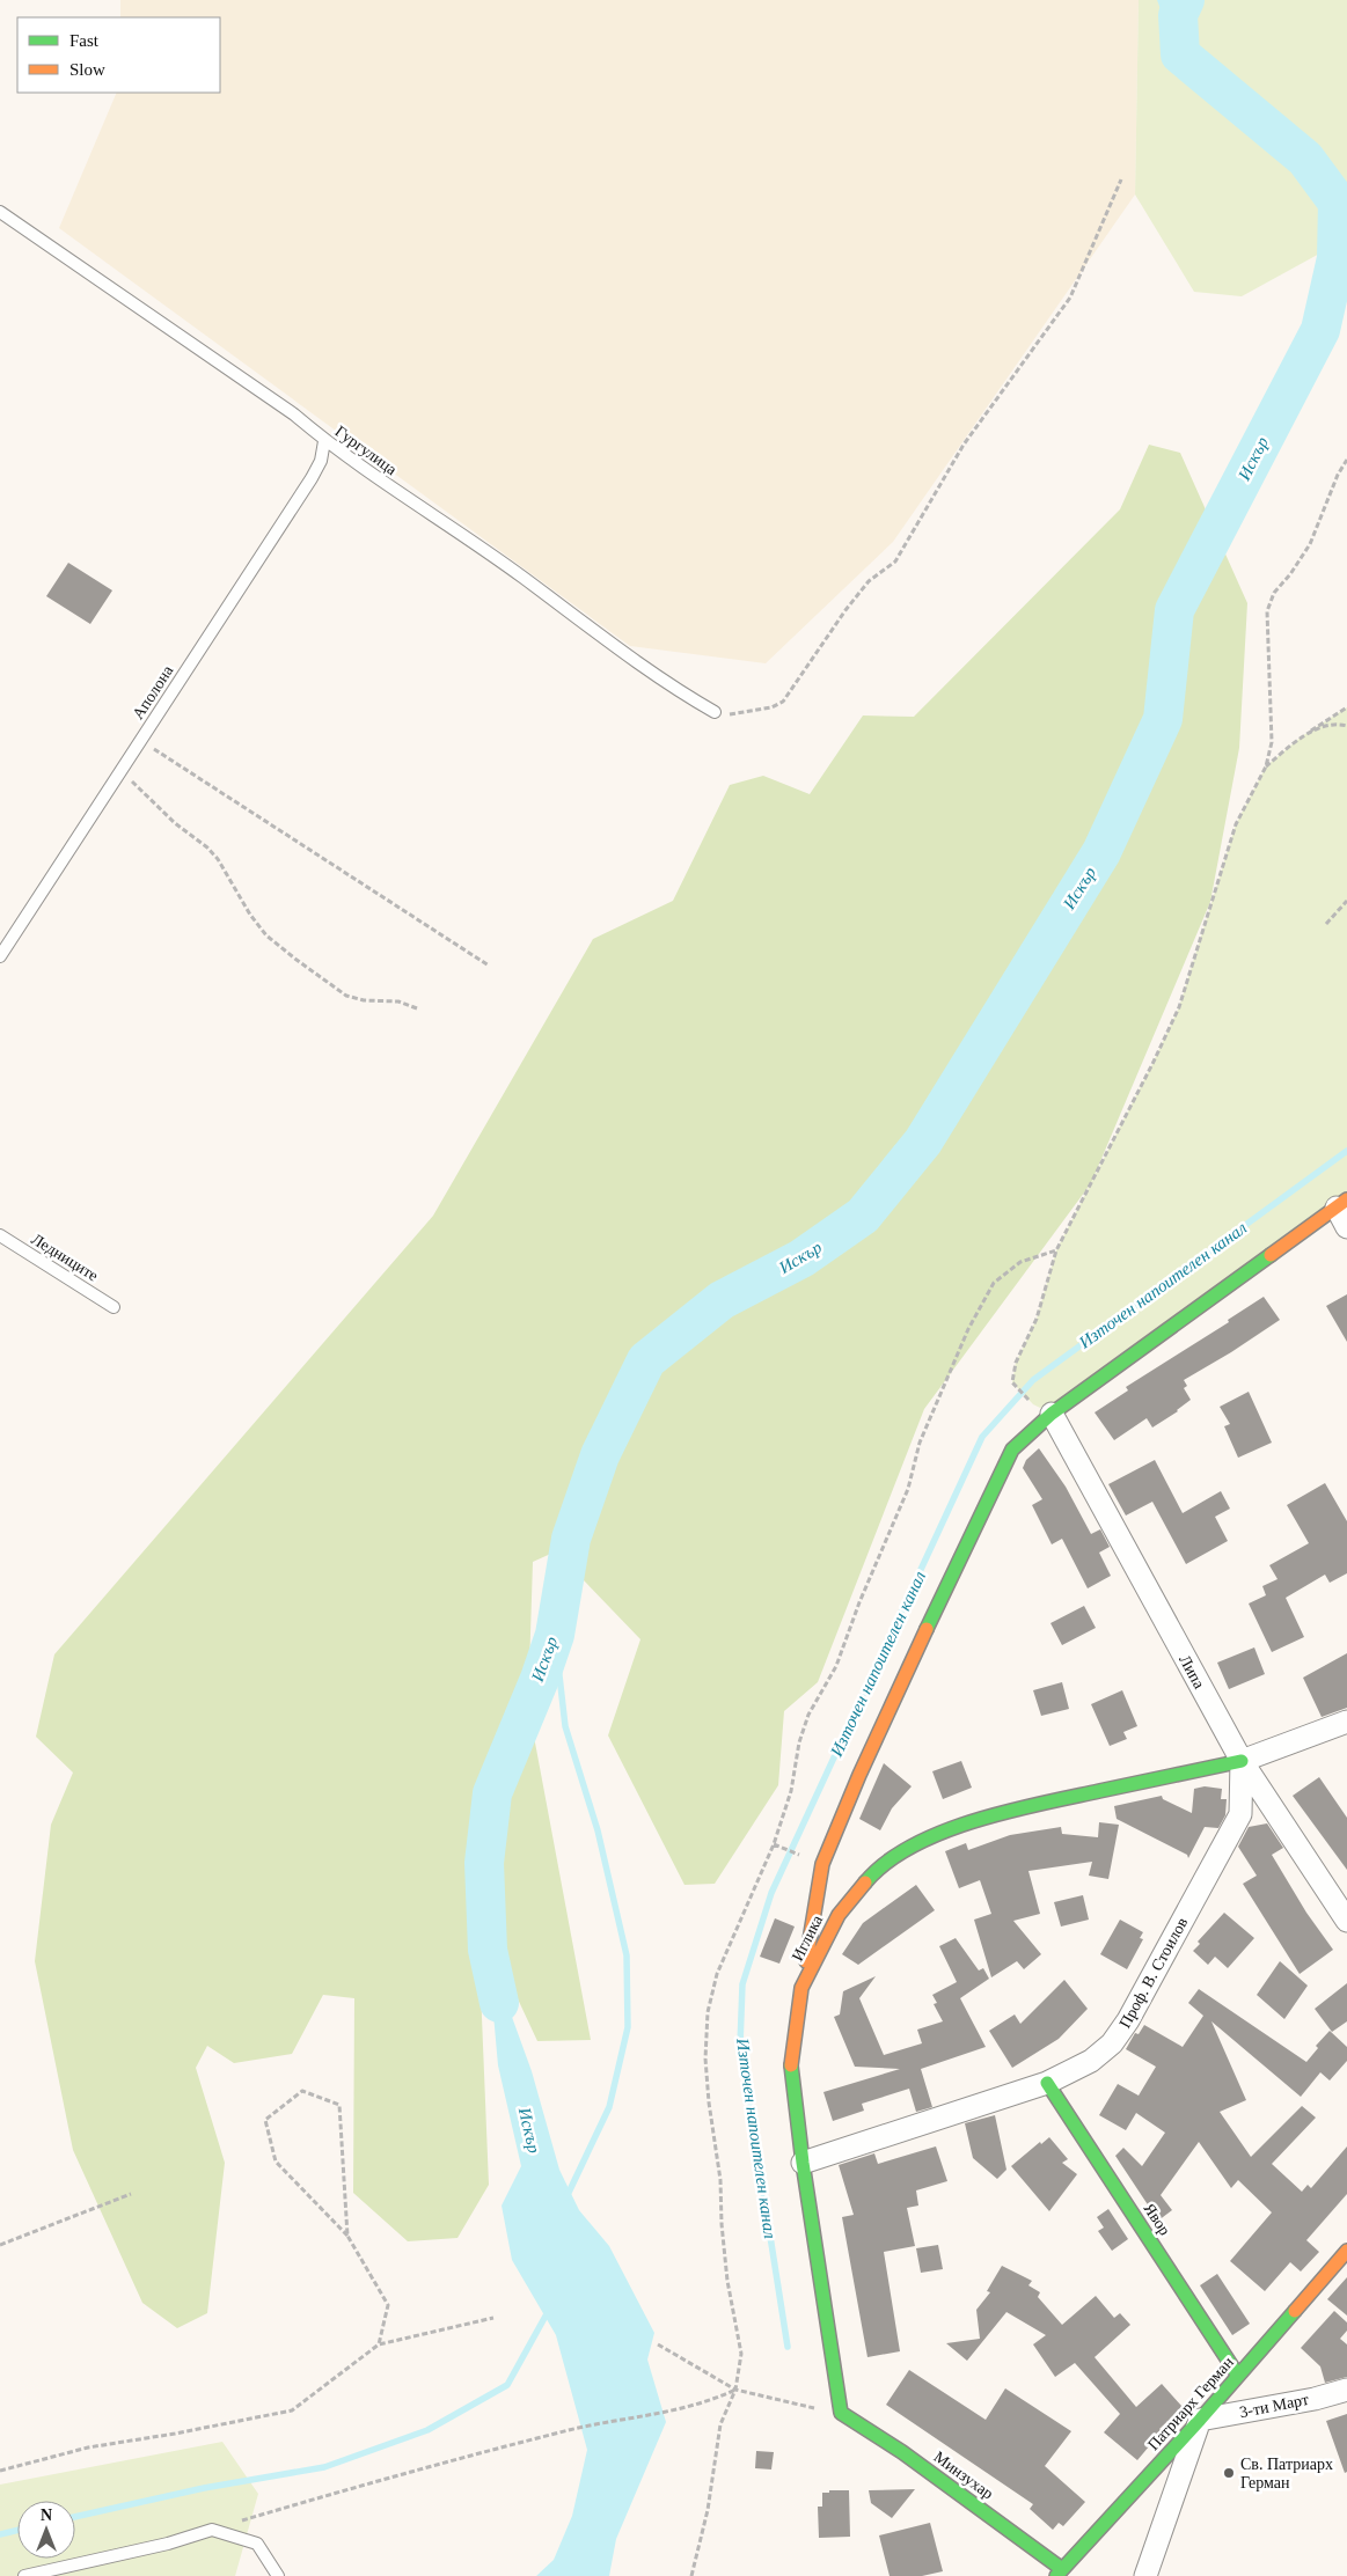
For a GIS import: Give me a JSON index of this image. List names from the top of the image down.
{
  "streets": {
    "street": [
      "Липа",
      "Иглика",
      "Проф. В. Стоилов",
      "Явор",
      "Патриарх Герман",
      "3-ти Март",
      "Минзухар"
    ],
    "lane": ["Гургулица", "Аполона", "Ледниците"]
  },
  "crossings": [
    ["Гургулица", "Аполона"],
    ["Липа", "Иглика"],
    ["Липа", "Проф. В. Стоилов"],
    ["Иглика", "Проф. В. Стоилов"],
    ["Иглика", "Минзухар"],
    ["Проф. В. Стоилов", "Явор"],
    ["Явор", "Патриарх Герман"],
    ["Патриарх Герман", "3-ти Март"],
    ["Патриарх Герман", "Минзухар"]
  ],
  "water": ["Искър", "Източен напоителен канал"],
  "places": ["Св. Патриарх Герман"],
  "legend": ["Fast", "Slow"],
  "north": "top"
}
